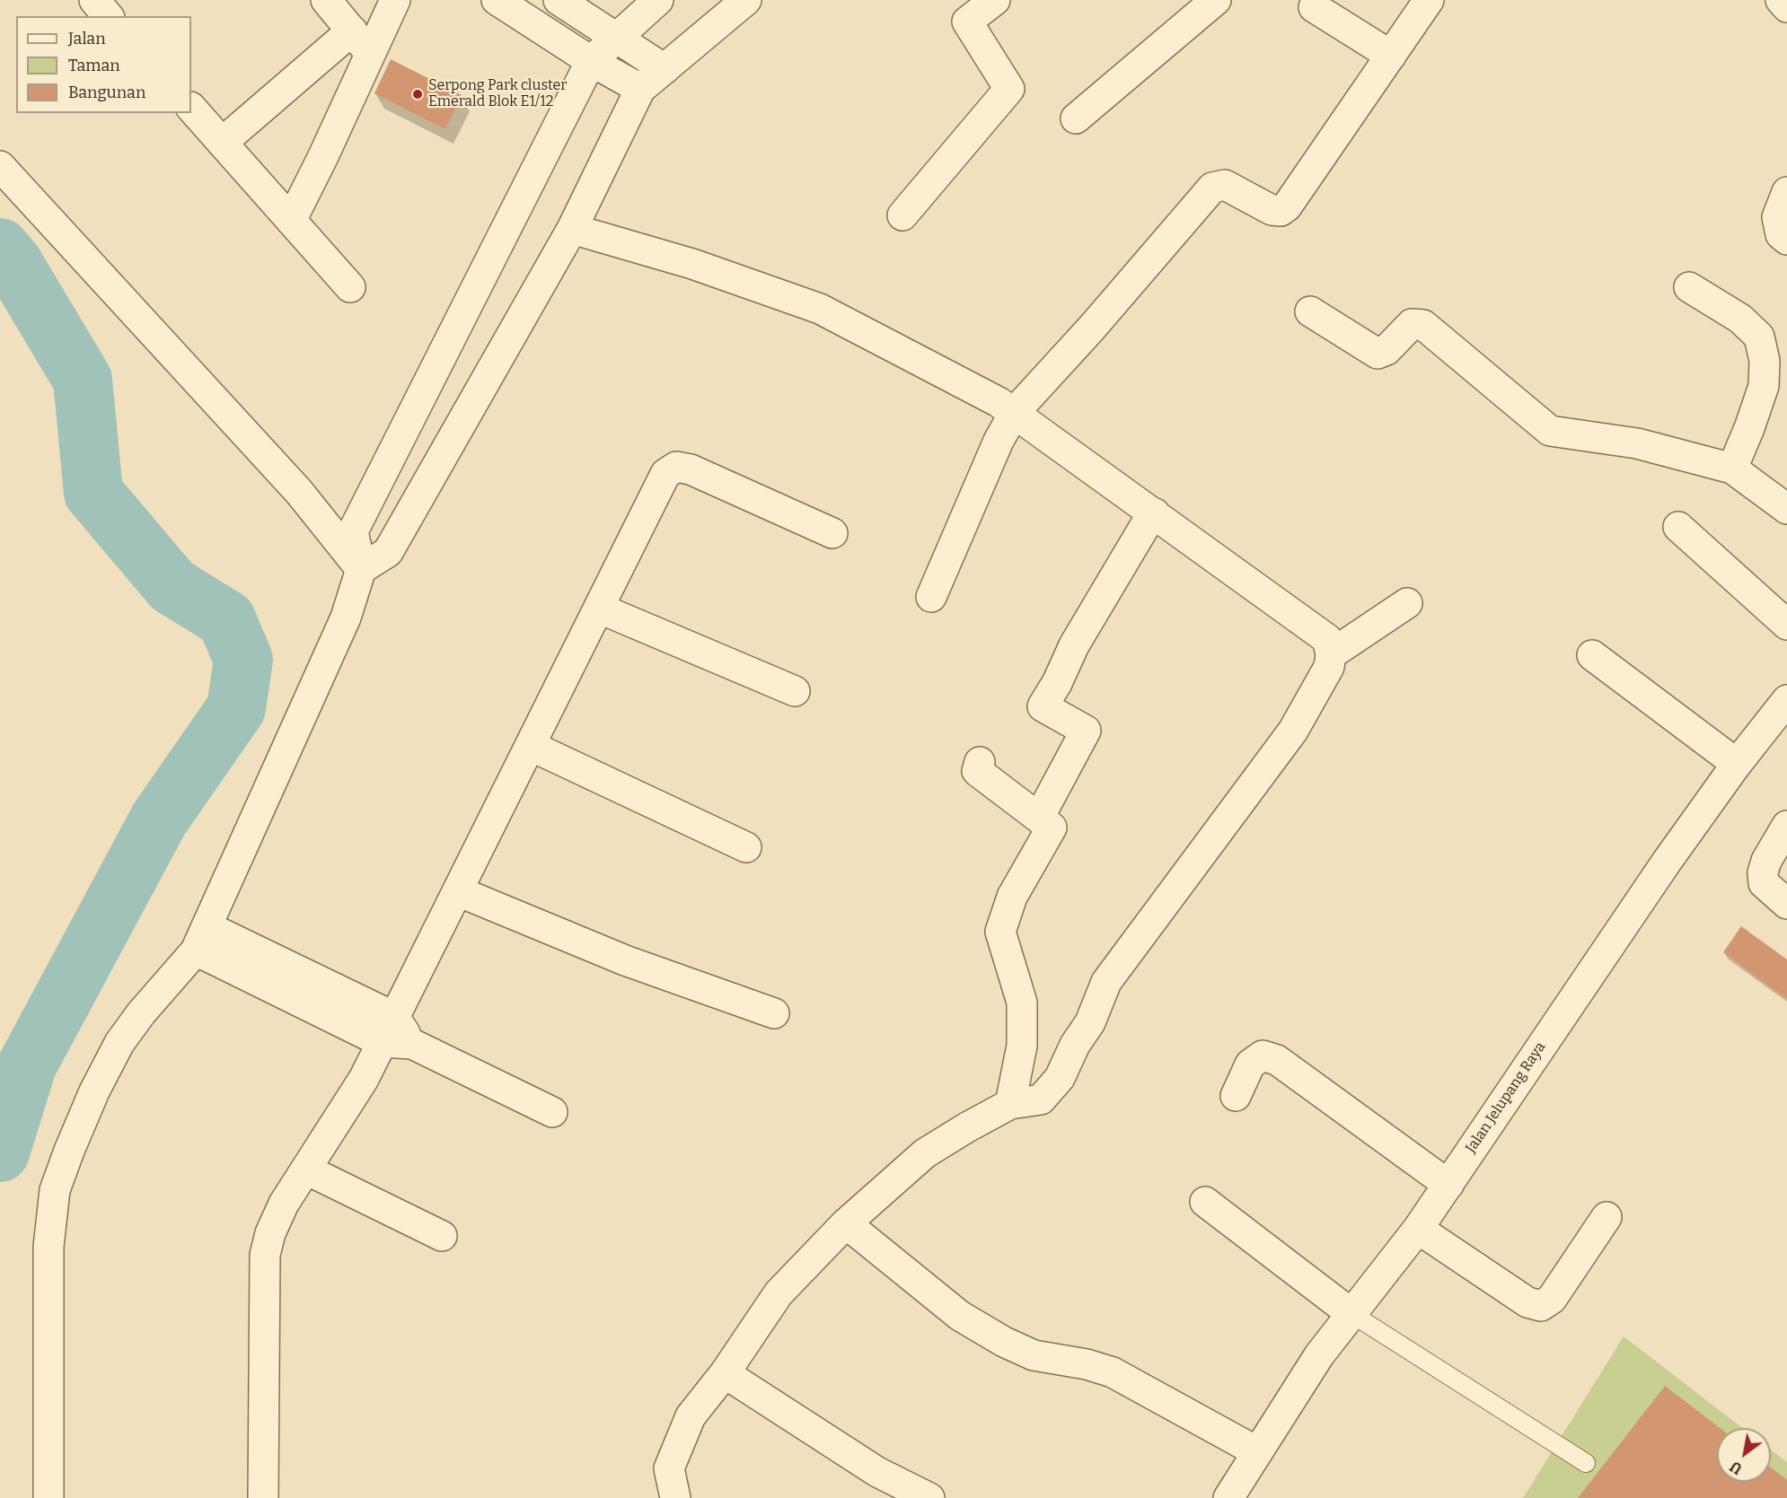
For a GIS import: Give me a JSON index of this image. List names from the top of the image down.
{
  "streets": {
    "street": ["Jalan Jelupang Raya"]
  },
  "places": ["Serpong Park cluster Emerald Blok E1/12"],
  "legend": ["Jalan", "Taman", "Bangunan"],
  "north": "bottom left"
}
